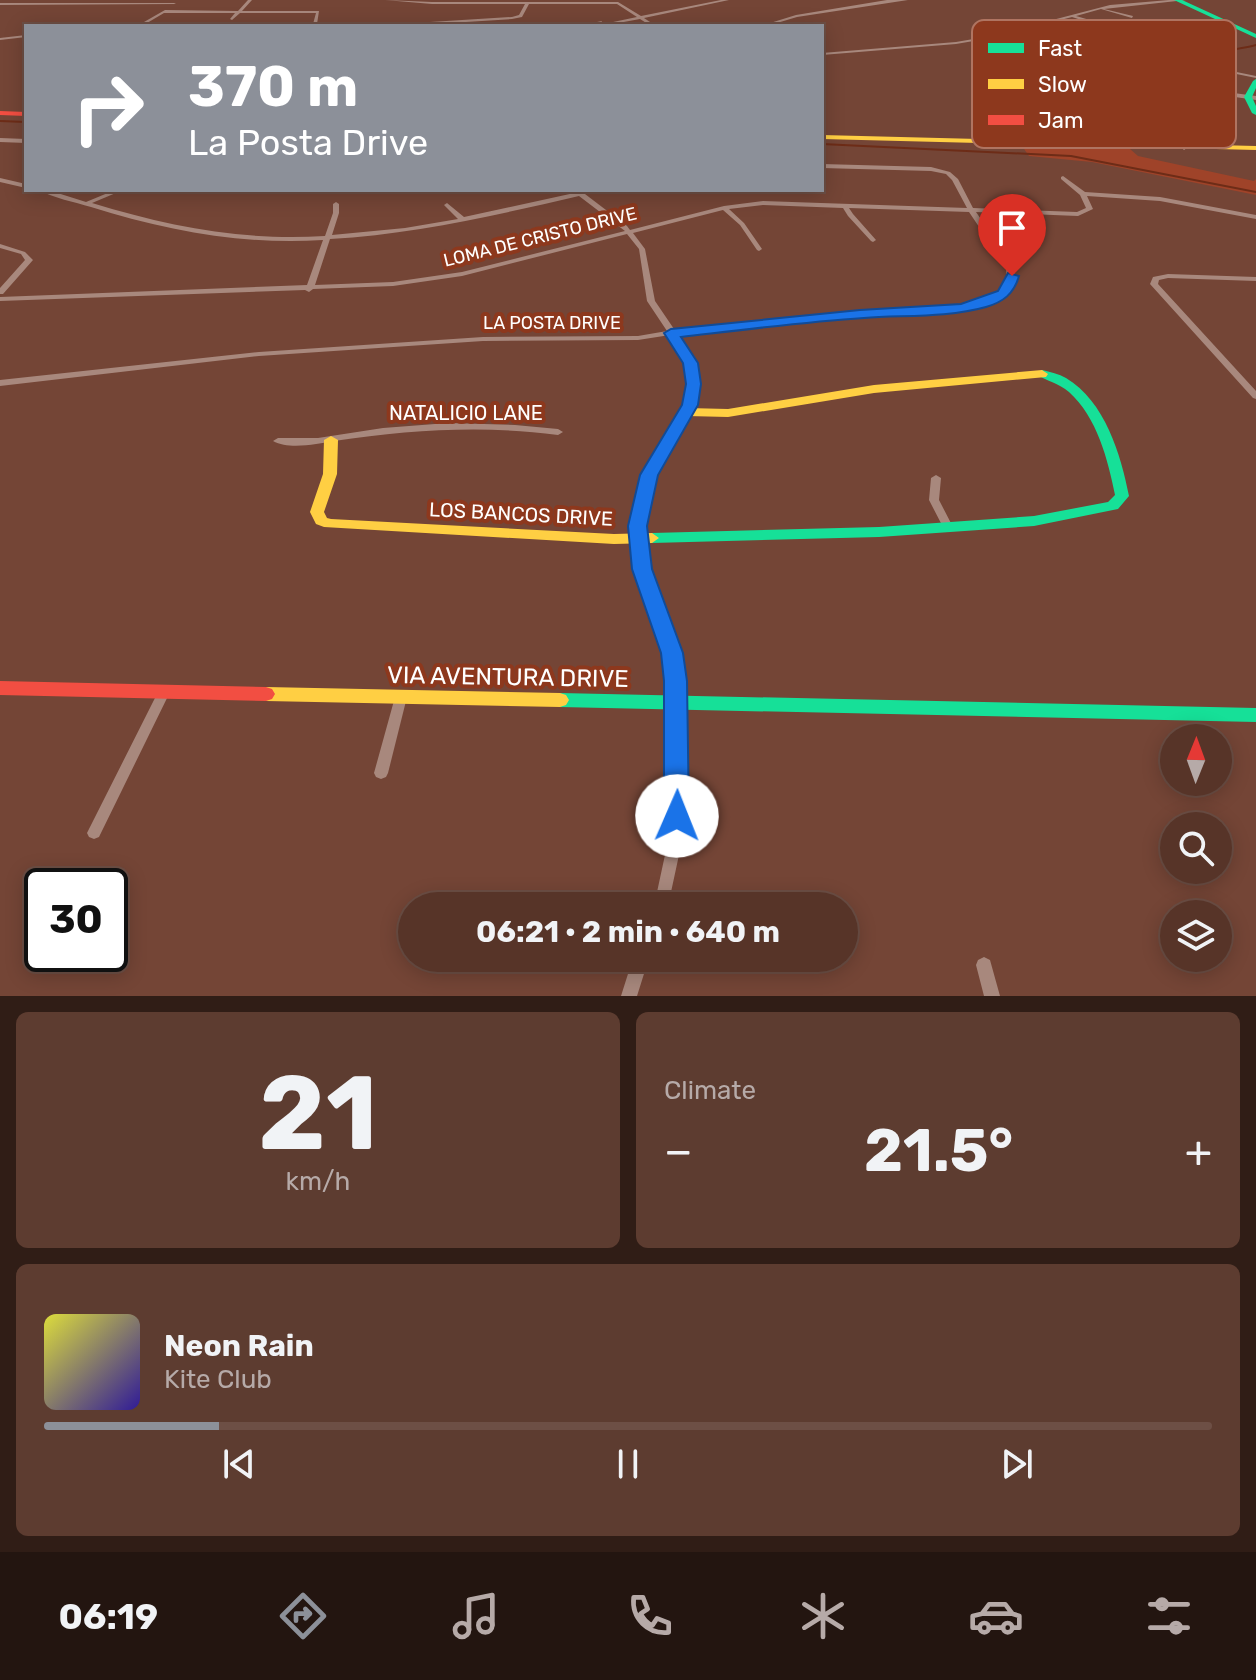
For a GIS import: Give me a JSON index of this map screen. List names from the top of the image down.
{
  "streets": {
    "street": [
      "LOMA DE CRISTO DRIVE",
      "LA POSTA DRIVE",
      "NATALICIO LANE",
      "LOS BANCOS DRIVE",
      "VIA AVENTURA DRIVE"
    ]
  },
  "crossings": [
    ["LOMA DE CRISTO DRIVE", "LA POSTA DRIVE"],
    ["NATALICIO LANE", "LOS BANCOS DRIVE"]
  ],
  "legend": ["Fast", "Slow", "Jam"],
  "north": "top",
  "page": {
    "turn": ["370 m", "La Posta Drive"],
    "limit": "30",
    "trip": "06:21 · 2 min · 640 m",
    "tile": [
      ["21", "km/h"],
      "Climate"
    ],
    "heat": ["−", "21.5°", "+"],
    "song": ["Neon Rain", "Kite Club"],
    "tabs": "06:19"
  }
}
